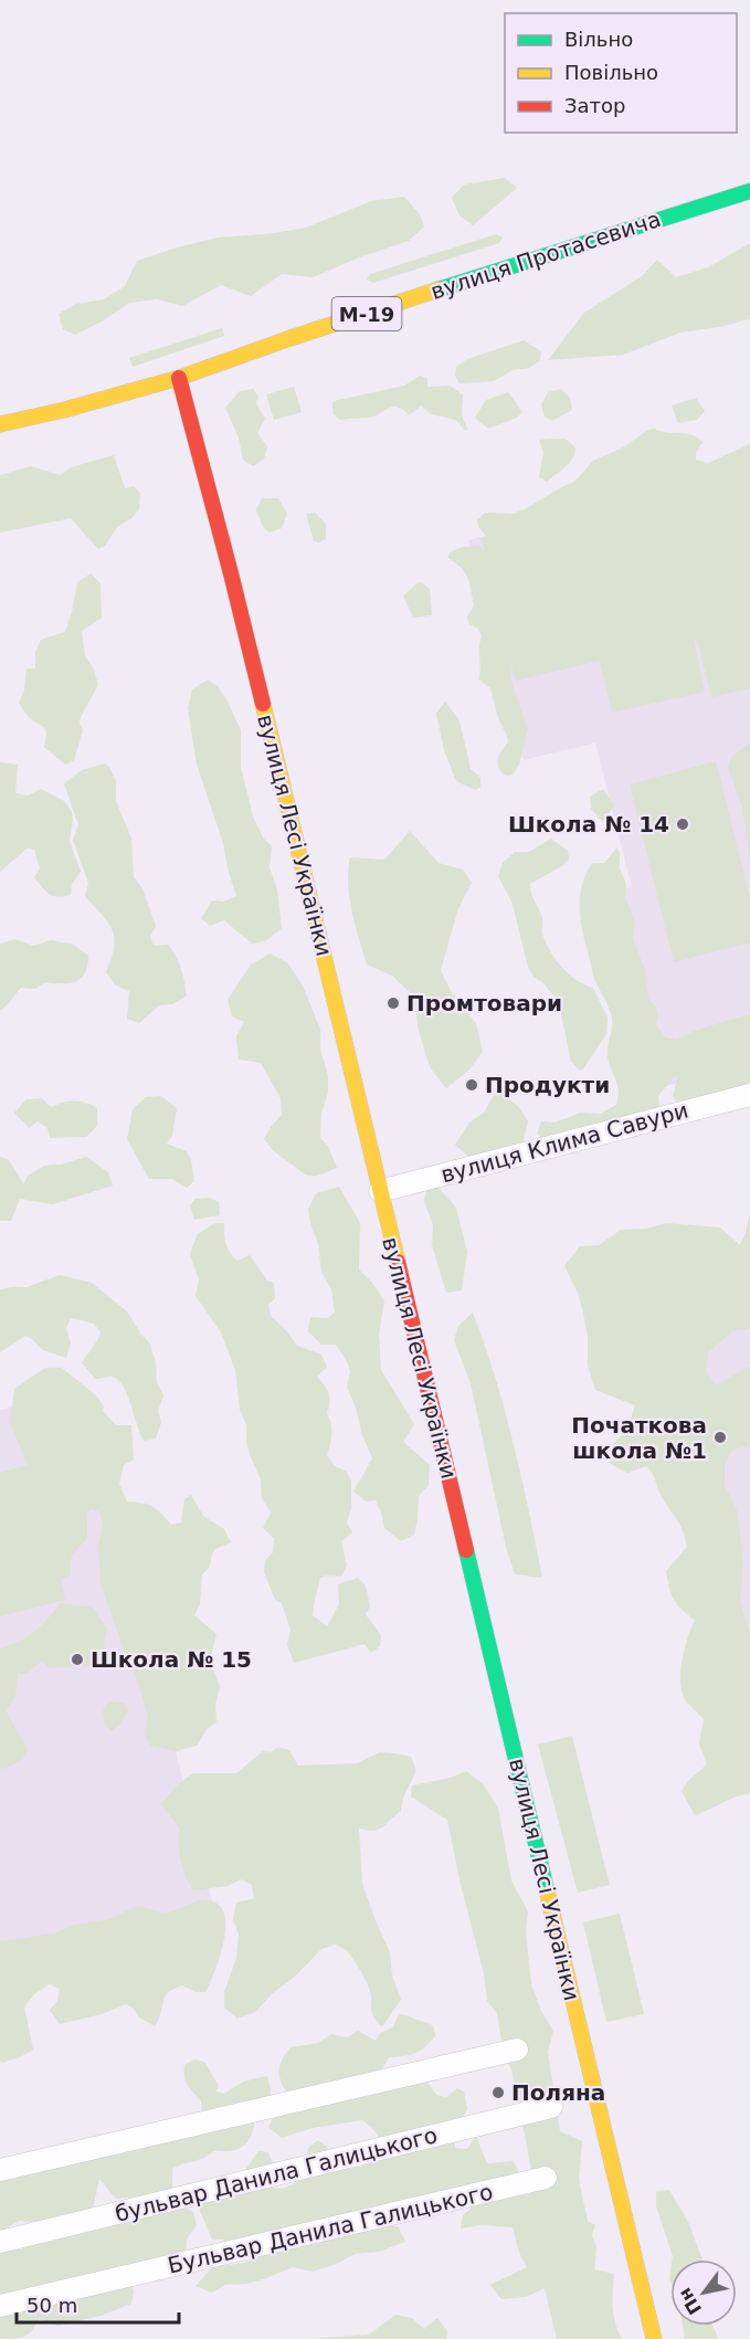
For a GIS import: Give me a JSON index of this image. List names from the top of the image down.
{
  "streets": {
    "main road": ["вулиця Протасевича", "М-19", "вулиця Лесі Українки"],
    "street": ["вулиця Клима Савури", "бульвар Данила Галицького", "Бульвар Данила Галицького"]
  },
  "crossings": [
    ["вулиця Протасевича", "вулиця Лесі Українки"],
    ["вулиця Лесі Українки", "вулиця Клима Савури"]
  ],
  "places": [
    "Школа № 14",
    "Промтовари",
    "Продукти",
    "Початкова школа №1",
    "Школа № 15",
    "Поляна"
  ],
  "legend": ["Вільно", "Повільно", "Затор"],
  "scale_bar": "50 m",
  "north": "bottom left"
}
